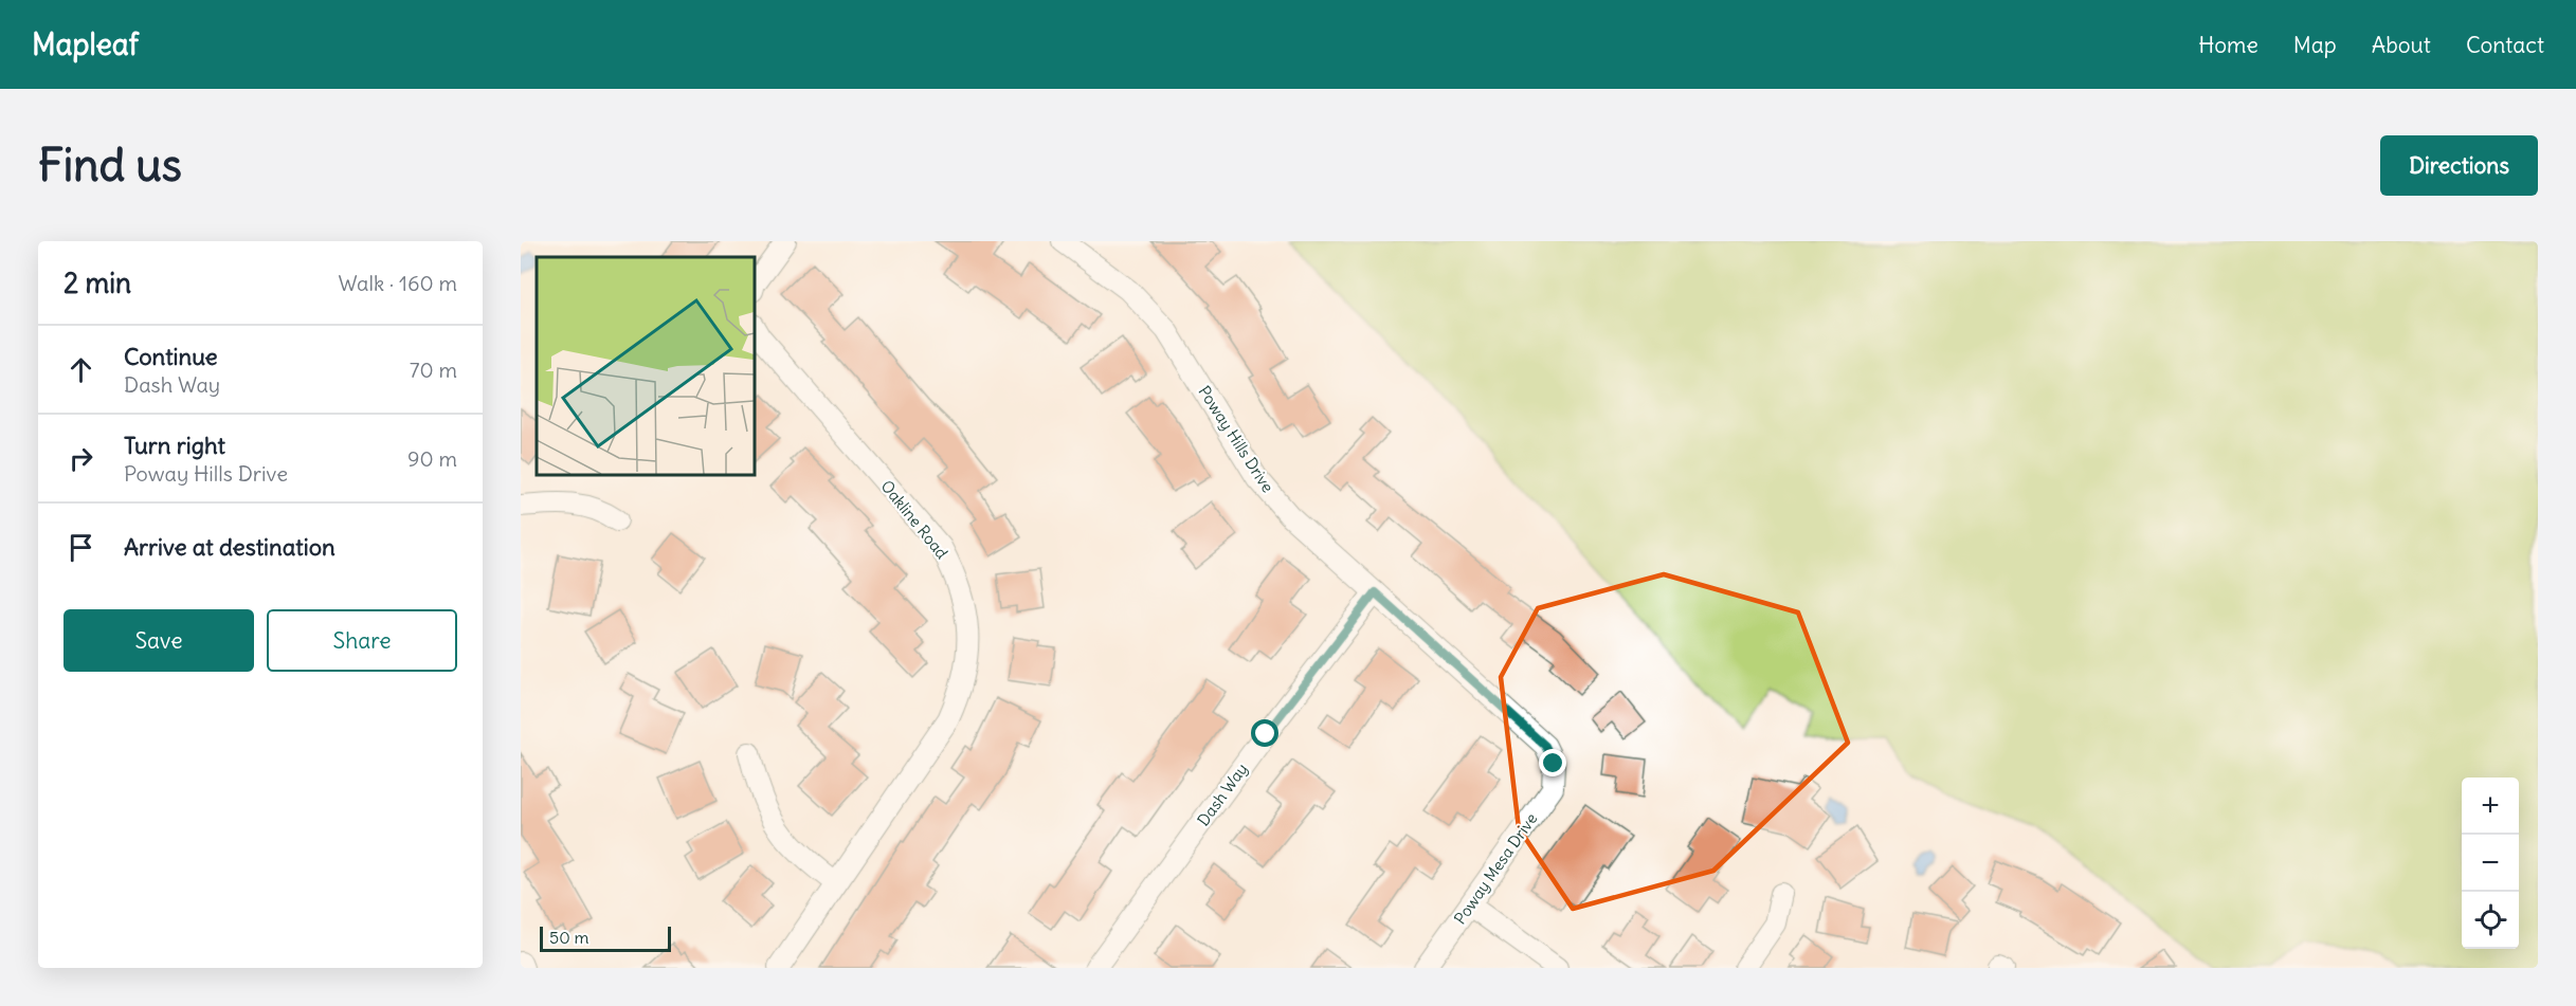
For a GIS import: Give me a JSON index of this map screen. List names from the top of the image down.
{
  "streets": {
    "street": [
      "Poway Hills Drive",
      "Oakline Road",
      "Dash Way",
      "Poway Mesa Drive"
    ]
  },
  "crossings": [
    ["Poway Hills Drive", "Dash Way"],
    ["Poway Hills Drive", "Poway Mesa Drive"]
  ],
  "scale_bar": "50 m",
  "page": {
    "header": "Mapleaf",
    "nav": [
      "Home",
      "Map",
      "About",
      "Contact"
    ],
    "buttons": [
      "Directions",
      ["Save", "Share"]
    ],
    "title": "Find us",
    "heading": ["2 min", "Walk · 160 m"],
    "list": [
      ["Continue", "Dash Way", "70 m"],
      ["Turn right", "Poway Hills Drive", "90 m"],
      "Arrive at destination"
    ],
    "map_buttons": ["+", "−"],
    "scale": "50 m"
  }
}
